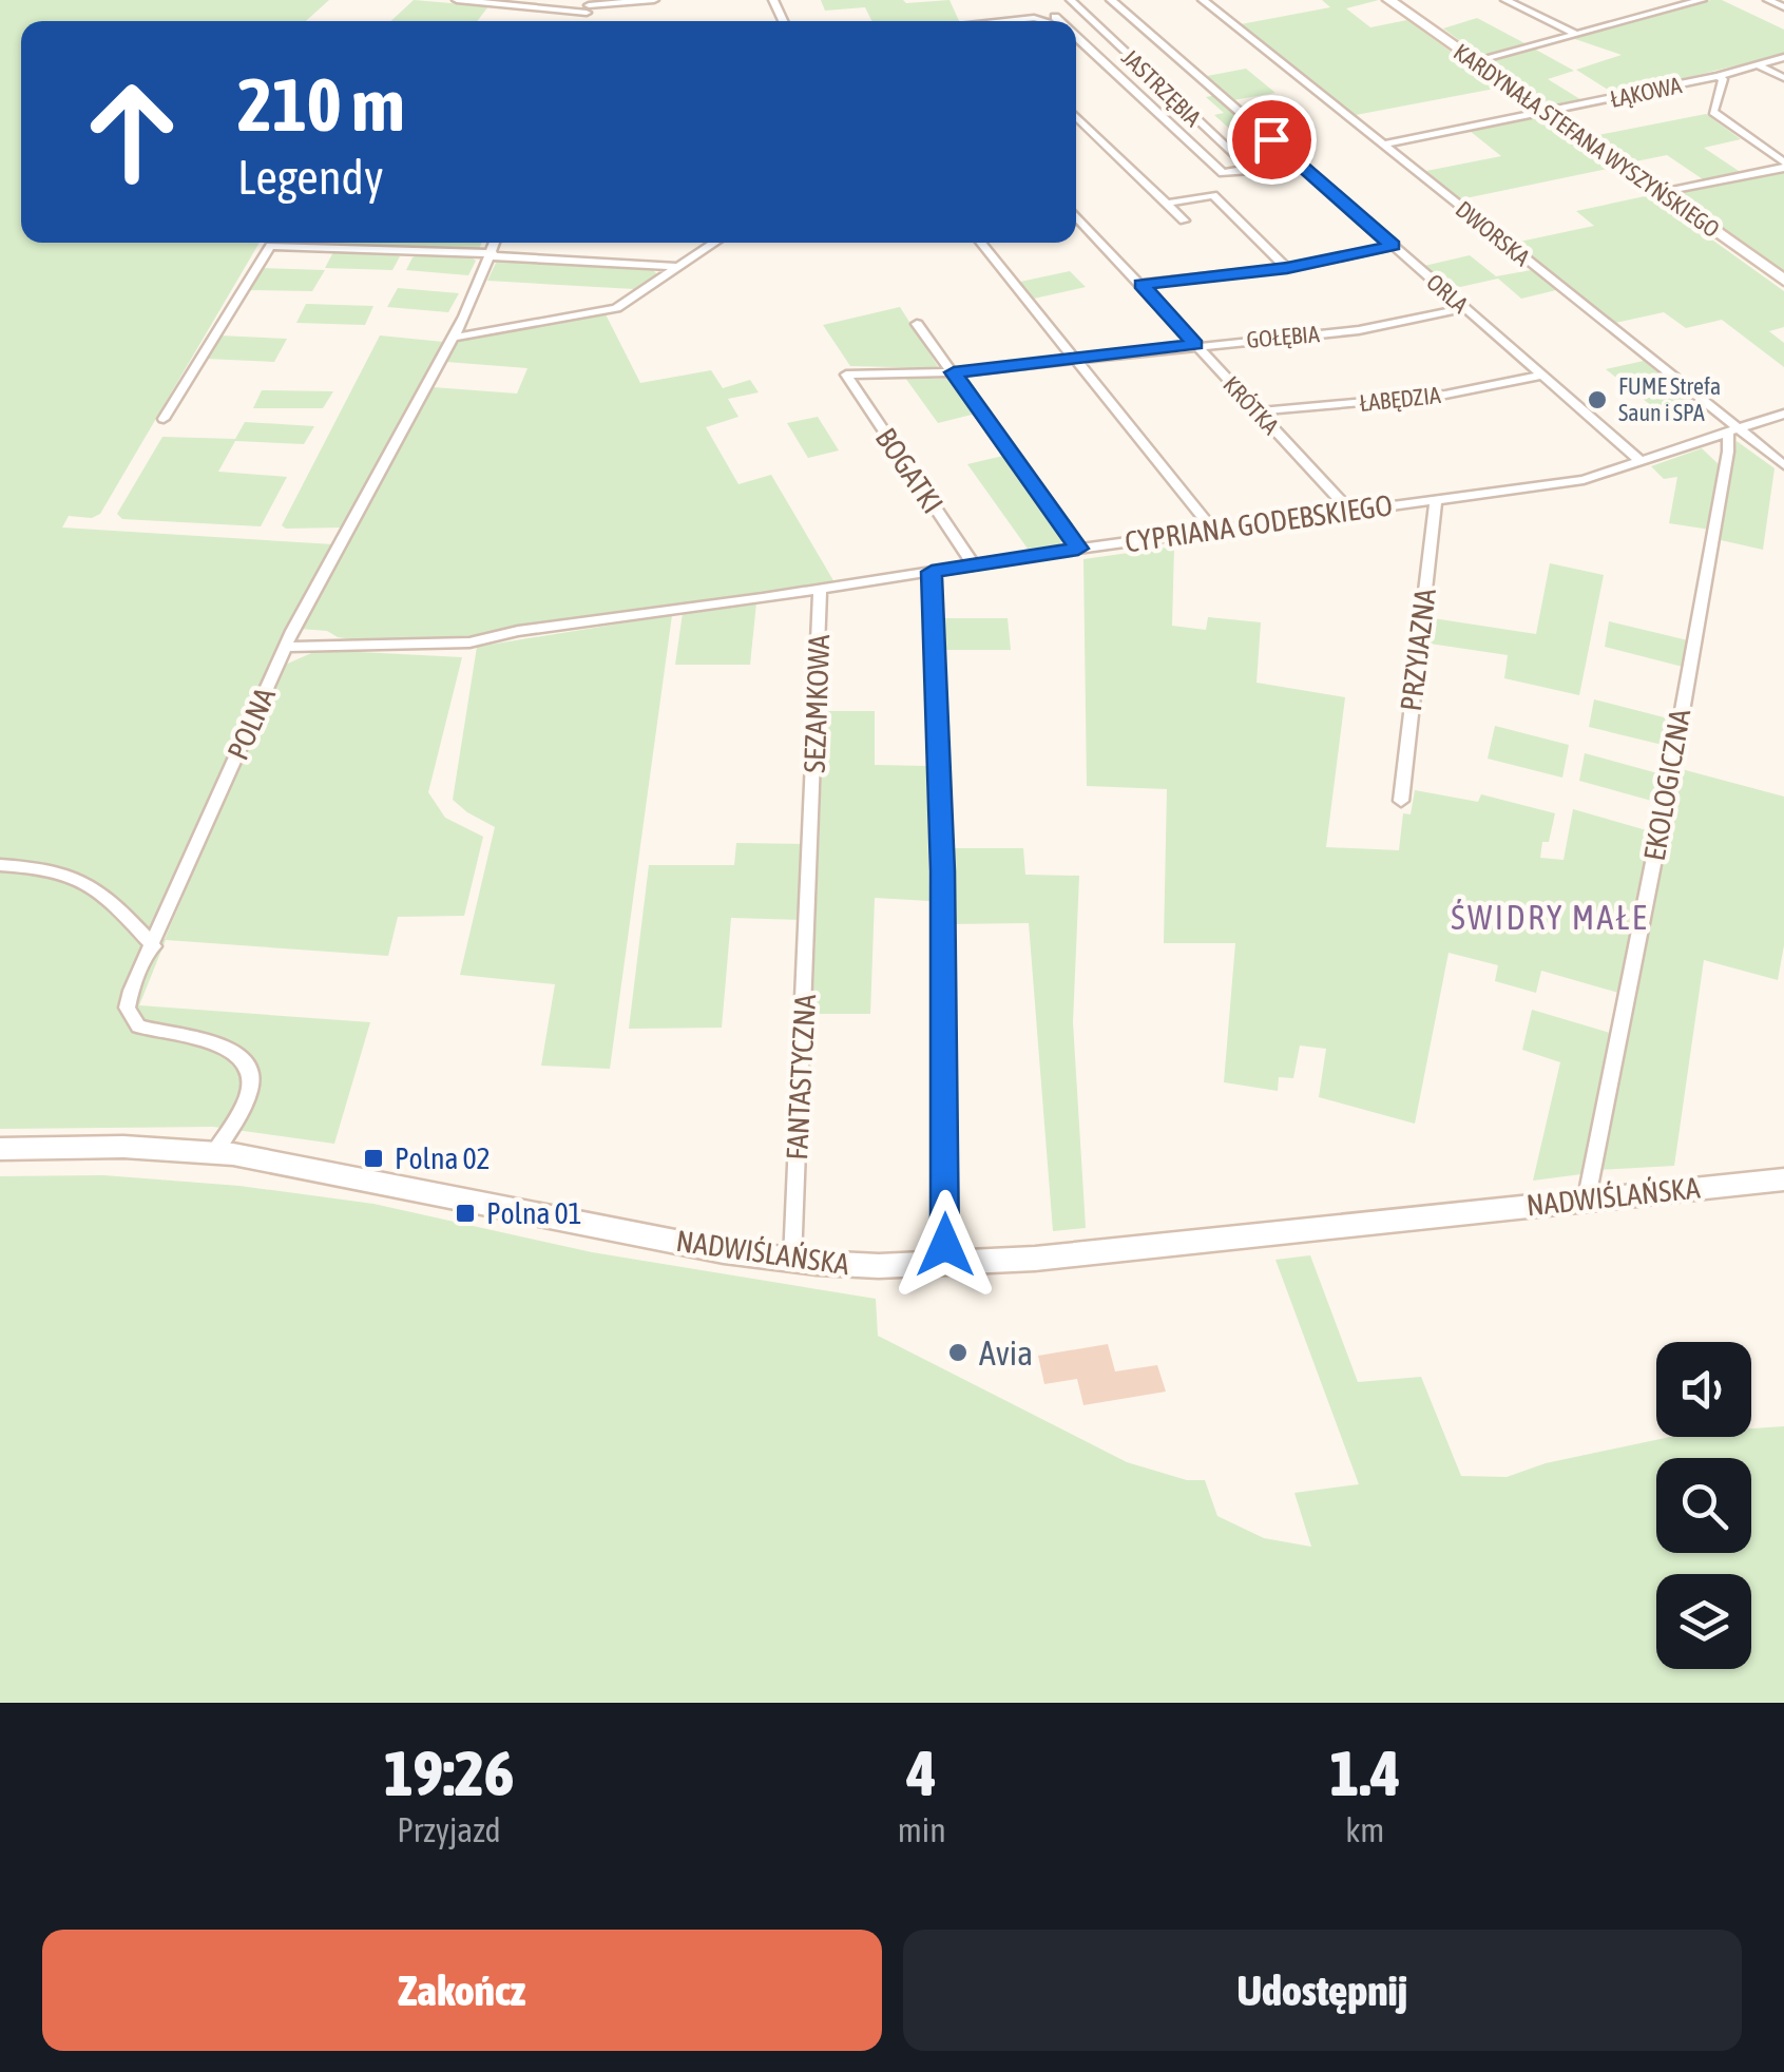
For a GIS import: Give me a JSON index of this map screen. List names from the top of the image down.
{
  "streets": {
    "main road": ["KARDYNAŁA STEFANA WYSZYŃSKIEGO", "NADWIŚLAŃSKA"],
    "street": [
      "JASTRZĘBIA",
      "ŁĄKOWA",
      "DWORSKA",
      "ORLA",
      "GOŁĘBIA",
      "ŁABĘDZIA",
      "KRÓTKA",
      "BOGATKI",
      "CYPRIANA GODEBSKIEGO",
      "PRZYJAZNA",
      "SEZAMKOWA",
      "POLNA",
      "EKOLOGICZNA",
      "FANTASTYCZNA"
    ]
  },
  "crossings": [
    ["ŁĄKOWA", "KARDYNAŁA STEFANA WYSZYŃSKIEGO"],
    ["ŁĄKOWA", "DWORSKA"],
    ["DWORSKA", "CYPRIANA GODEBSKIEGO"],
    ["DWORSKA", "EKOLOGICZNA"],
    ["ORLA", "GOŁĘBIA"],
    ["ORLA", "ŁABĘDZIA"],
    ["ORLA", "CYPRIANA GODEBSKIEGO"],
    ["GOŁĘBIA", "KRÓTKA"],
    ["GOŁĘBIA", "BOGATKI"],
    ["ŁABĘDZIA", "KRÓTKA"],
    ["KRÓTKA", "CYPRIANA GODEBSKIEGO"],
    ["BOGATKI", "CYPRIANA GODEBSKIEGO"],
    ["CYPRIANA GODEBSKIEGO", "PRZYJAZNA"],
    ["CYPRIANA GODEBSKIEGO", "SEZAMKOWA"],
    ["CYPRIANA GODEBSKIEGO", "POLNA"],
    ["CYPRIANA GODEBSKIEGO", "EKOLOGICZNA"],
    ["SEZAMKOWA", "FANTASTYCZNA"],
    ["POLNA", "NADWIŚLAŃSKA"],
    ["EKOLOGICZNA", "NADWIŚLAŃSKA"],
    ["FANTASTYCZNA", "NADWIŚLAŃSKA"]
  ],
  "districts": ["ŚWIDRY MAŁE"],
  "places": {
    "other": ["FUME Strefa Saun i SPA", "Avia"],
    "transit": ["Polna 02", "Polna 01"]
  },
  "page": {
    "turn": ["210 m", "Legendy"],
    "eta": [
      "19:26",
      "Przyjazd",
      "4",
      "min",
      "1.4",
      "km"
    ],
    "buttons": ["Zakończ", "Udostępnij"]
  }
}
